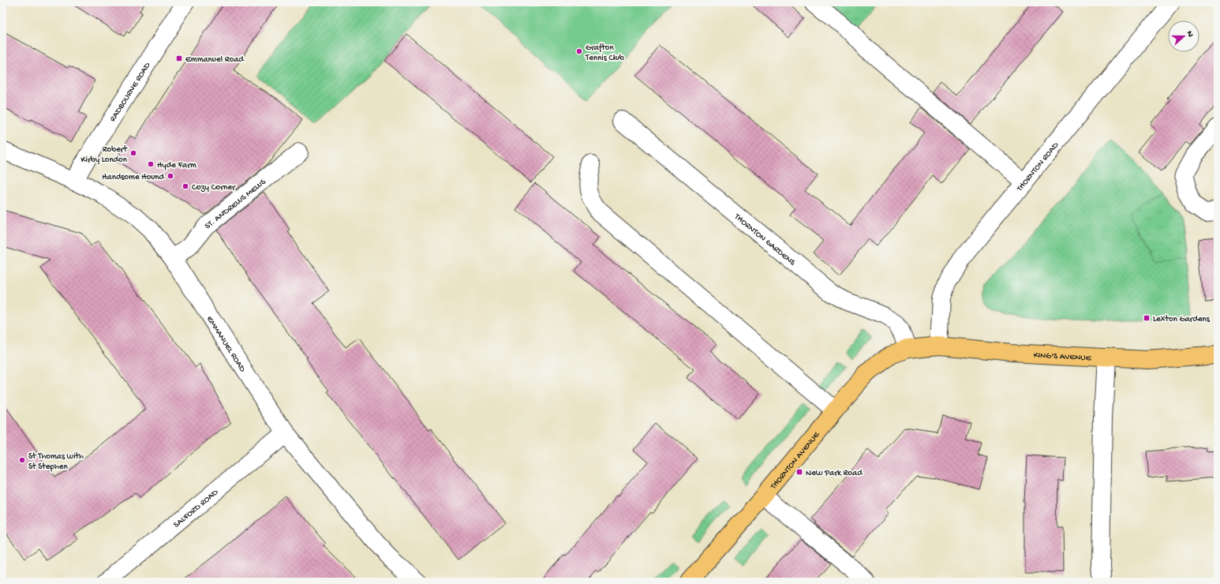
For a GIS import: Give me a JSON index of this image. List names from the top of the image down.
{
  "streets": {
    "main road": ["KING'S AVENUE", "THORNTON AVENUE"],
    "street": [
      "RADBOURNE ROAD",
      "THORNTON ROAD",
      "ST. ANDREWS MEWS",
      "THORNTON GARDENS",
      "EMMANUEL ROAD",
      "SALFORD ROAD"
    ]
  },
  "crossings": [
    ["RADBOURNE ROAD", "EMMANUEL ROAD"],
    ["THORNTON ROAD", "KING'S AVENUE"],
    ["ST. ANDREWS MEWS", "EMMANUEL ROAD"],
    ["THORNTON GARDENS", "KING'S AVENUE"],
    ["THORNTON GARDENS", "THORNTON AVENUE"],
    ["EMMANUEL ROAD", "SALFORD ROAD"],
    ["KING'S AVENUE", "THORNTON AVENUE"]
  ],
  "places": {
    "other": [
      "Grafton Tennis Club",
      "Robert Kirby London",
      "Hyde Farm",
      "Handsome Hound",
      "Cozy Corner",
      "St Thomas with St Stephen"
    ],
    "transit": ["Emmanuel Road", "Lexton Gardens", "New Park Road"]
  },
  "north": "right"
}
